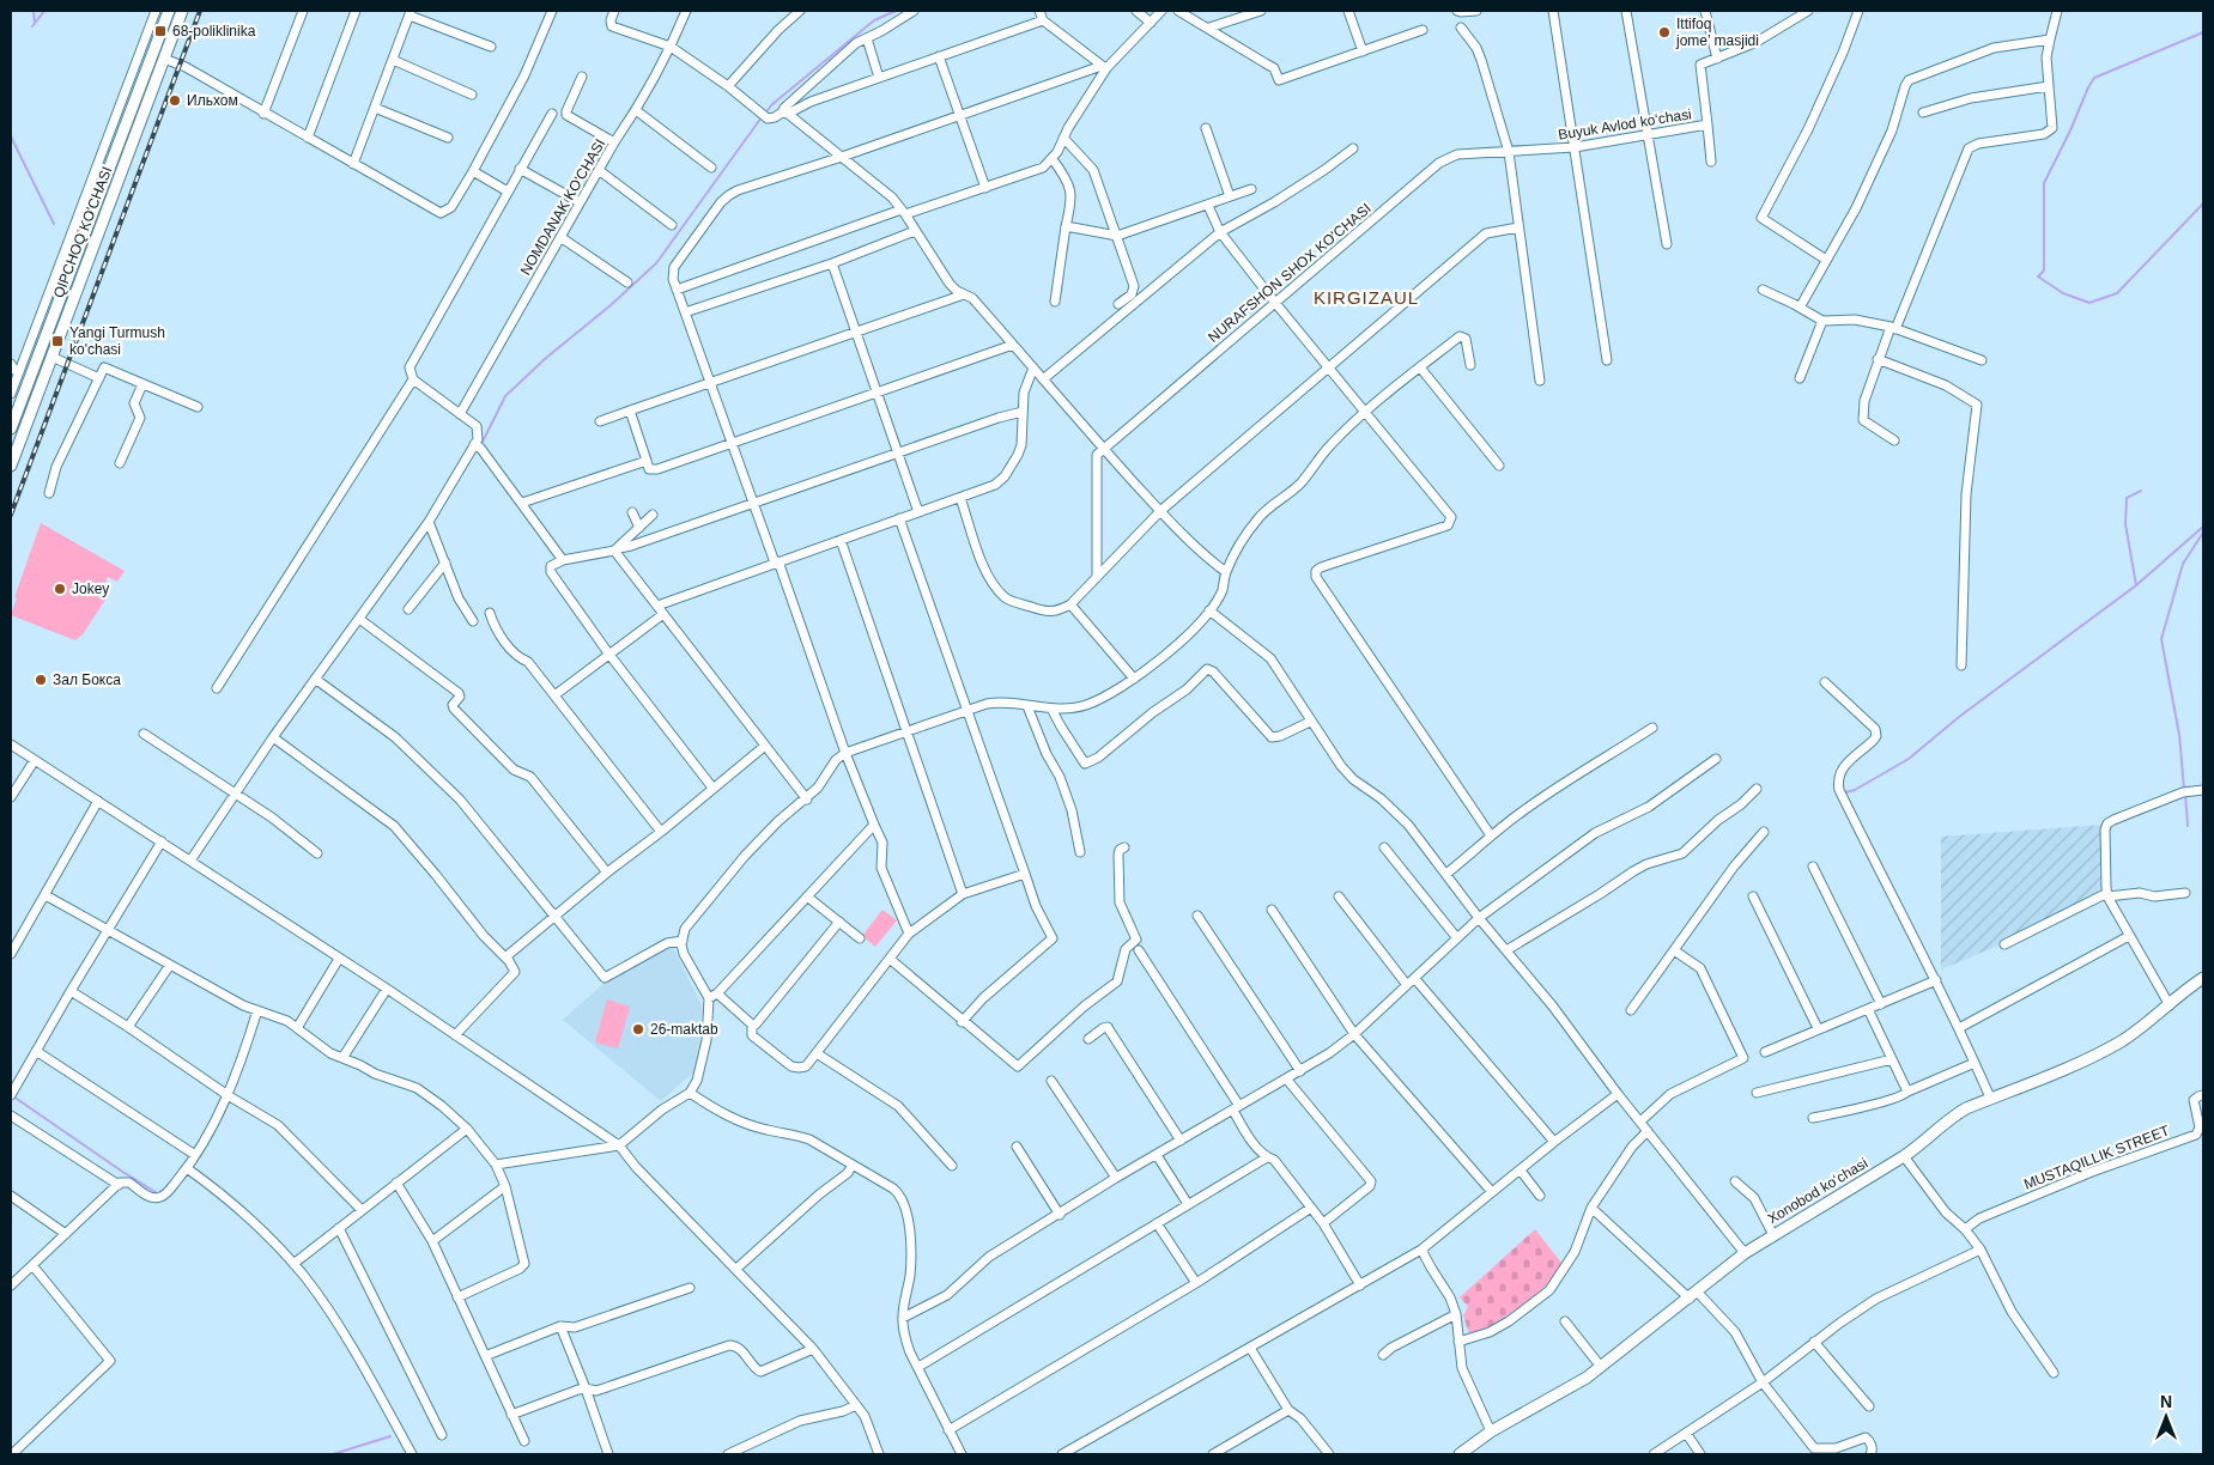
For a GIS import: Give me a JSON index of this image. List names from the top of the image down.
{
  "streets": {
    "main road": ["QIPCHOQ KO'CHASI", "Xonobod koʻchasi"],
    "street": [
      "Buyuk Avlod koʻchasi",
      "NOMDANAK KO'CHASI",
      "NURAFSHON SHOX KO'CHASI",
      "MUSTAQILLIK STREET"
    ]
  },
  "crossings": [
    ["Buyuk Avlod koʻchasi", "NURAFSHON SHOX KO'CHASI"]
  ],
  "districts": ["KIRGIZAUL"],
  "places": {
    "transit": ["68-poliklinika", "Yangi Turmush ko'chasi"],
    "other": [
      "Ittifoq jome’ masjidi",
      "Ильхом",
      "Jokey",
      "Зал Бокса",
      "26-maktab"
    ]
  },
  "north": "top"
}
